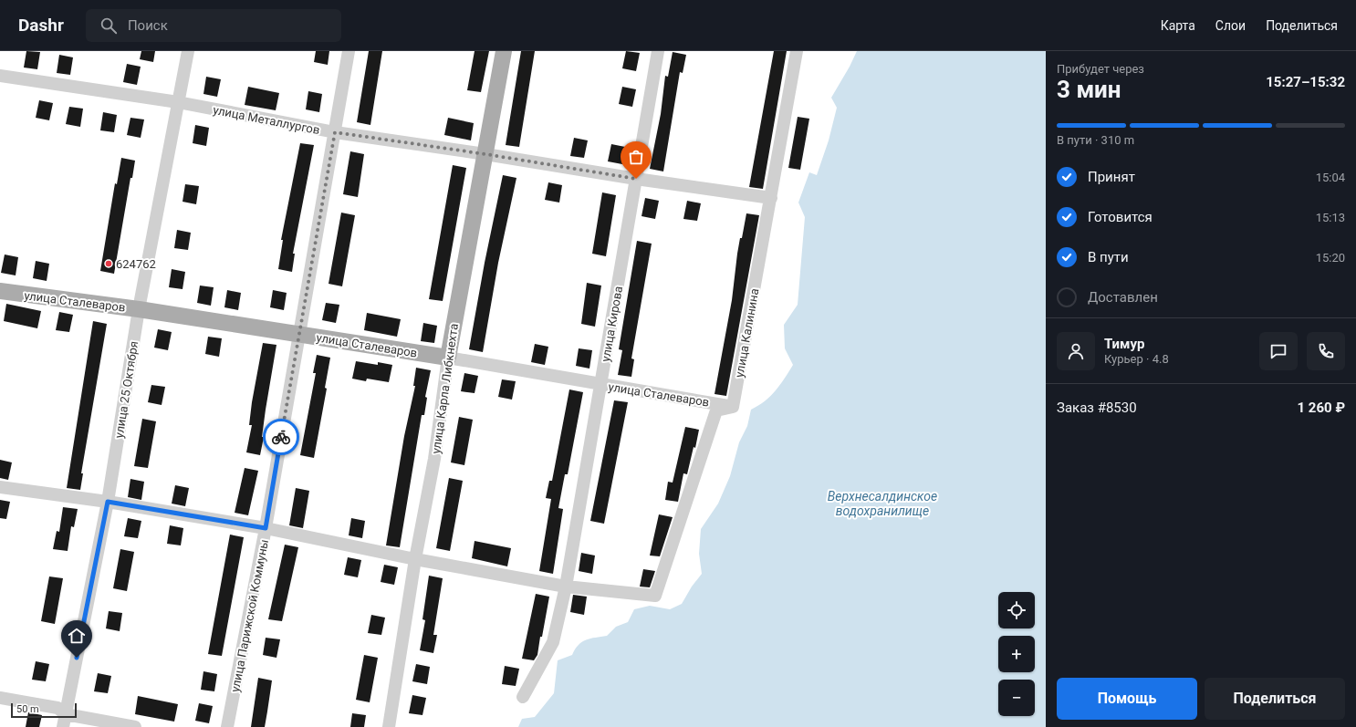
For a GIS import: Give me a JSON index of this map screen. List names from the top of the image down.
{
  "streets": {
    "main road": ["улица Сталеваров", "улица Карла Либкнехта"],
    "street": [
      "улица Металлургов",
      "улица Кирова",
      "улица Калинина",
      "улица 25 Октября",
      "улица Парижской Коммуны"
    ]
  },
  "crossings": [
    ["улица Металлургов", "улица Кирова"],
    ["улица Металлургов", "улица Калинина"],
    ["улица Металлургов", "улица Карла Либкнехта"],
    ["улица Металлургов", "улица 25 Октября"],
    ["улица Металлургов", "улица Парижской Коммуны"],
    ["улица Сталеваров", "улица Кирова"],
    ["улица Сталеваров", "улица Калинина"],
    ["улица Сталеваров", "улица Карла Либкнехта"],
    ["улица Сталеваров", "улица 25 Октября"],
    ["улица Сталеваров", "улица Парижской Коммуны"]
  ],
  "water": ["Верхнесалдинское водохранилище"],
  "places": ["624762"],
  "scale_bar": "50 m",
  "page": {
    "header": "Dashr",
    "search": "Поиск",
    "nav": ["Карта", "Слои", "Поделиться"],
    "heading": ["3 мин", "Прибудет через", "15:27–15:32"],
    "panel": [
      "Тимур",
      "Курьер · 4.8",
      "Заказ #8530",
      "1 260 ₽"
    ],
    "bar": "В пути · 310 m",
    "list": [
      ["Принят", "15:04"],
      ["Готовится", "15:13"],
      ["В пути", "15:20"],
      "Доставлен"
    ],
    "map_buttons": ["+", "−"],
    "buttons": ["Помощь", "Поделиться"],
    "scale": "50 m"
  }
}
